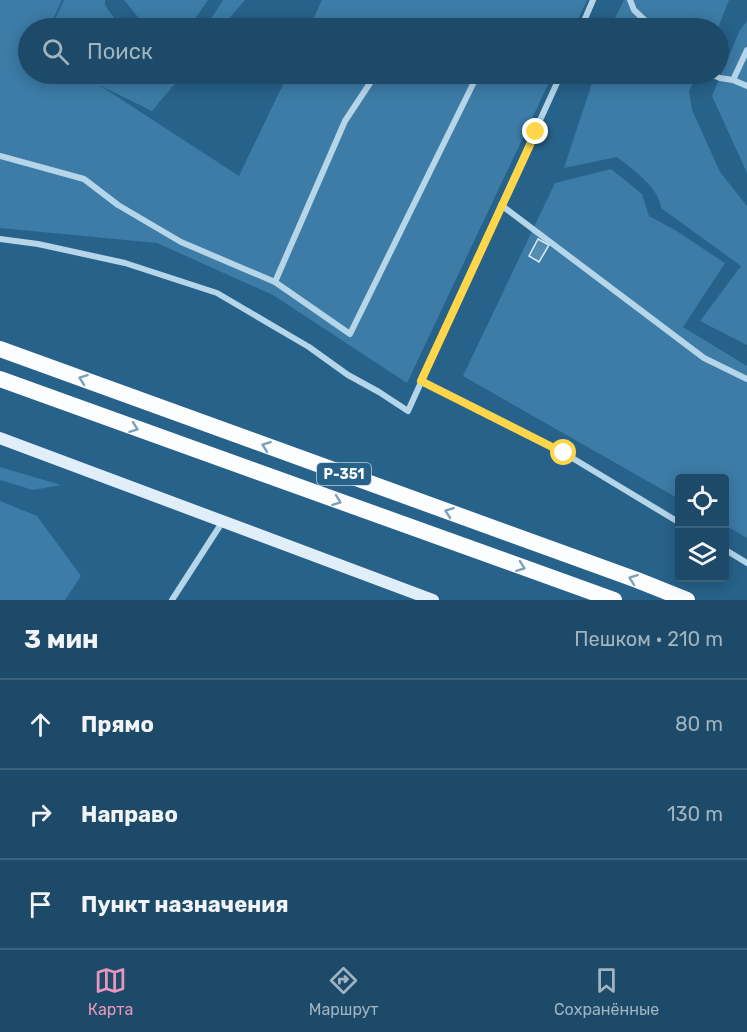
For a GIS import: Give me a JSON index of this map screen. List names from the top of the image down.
{
  "streets": {
    "highway": ["Р-351"]
  },
  "page": {
    "search": "Поиск",
    "heading": ["3 мин", "Пешком · 210 m"],
    "list": [
      ["Прямо", "80 m"],
      ["Направо", "130 m"],
      "Пункт назначения"
    ],
    "nav": ["Карта", "Маршрут", "Сохранённые"]
  }
}
